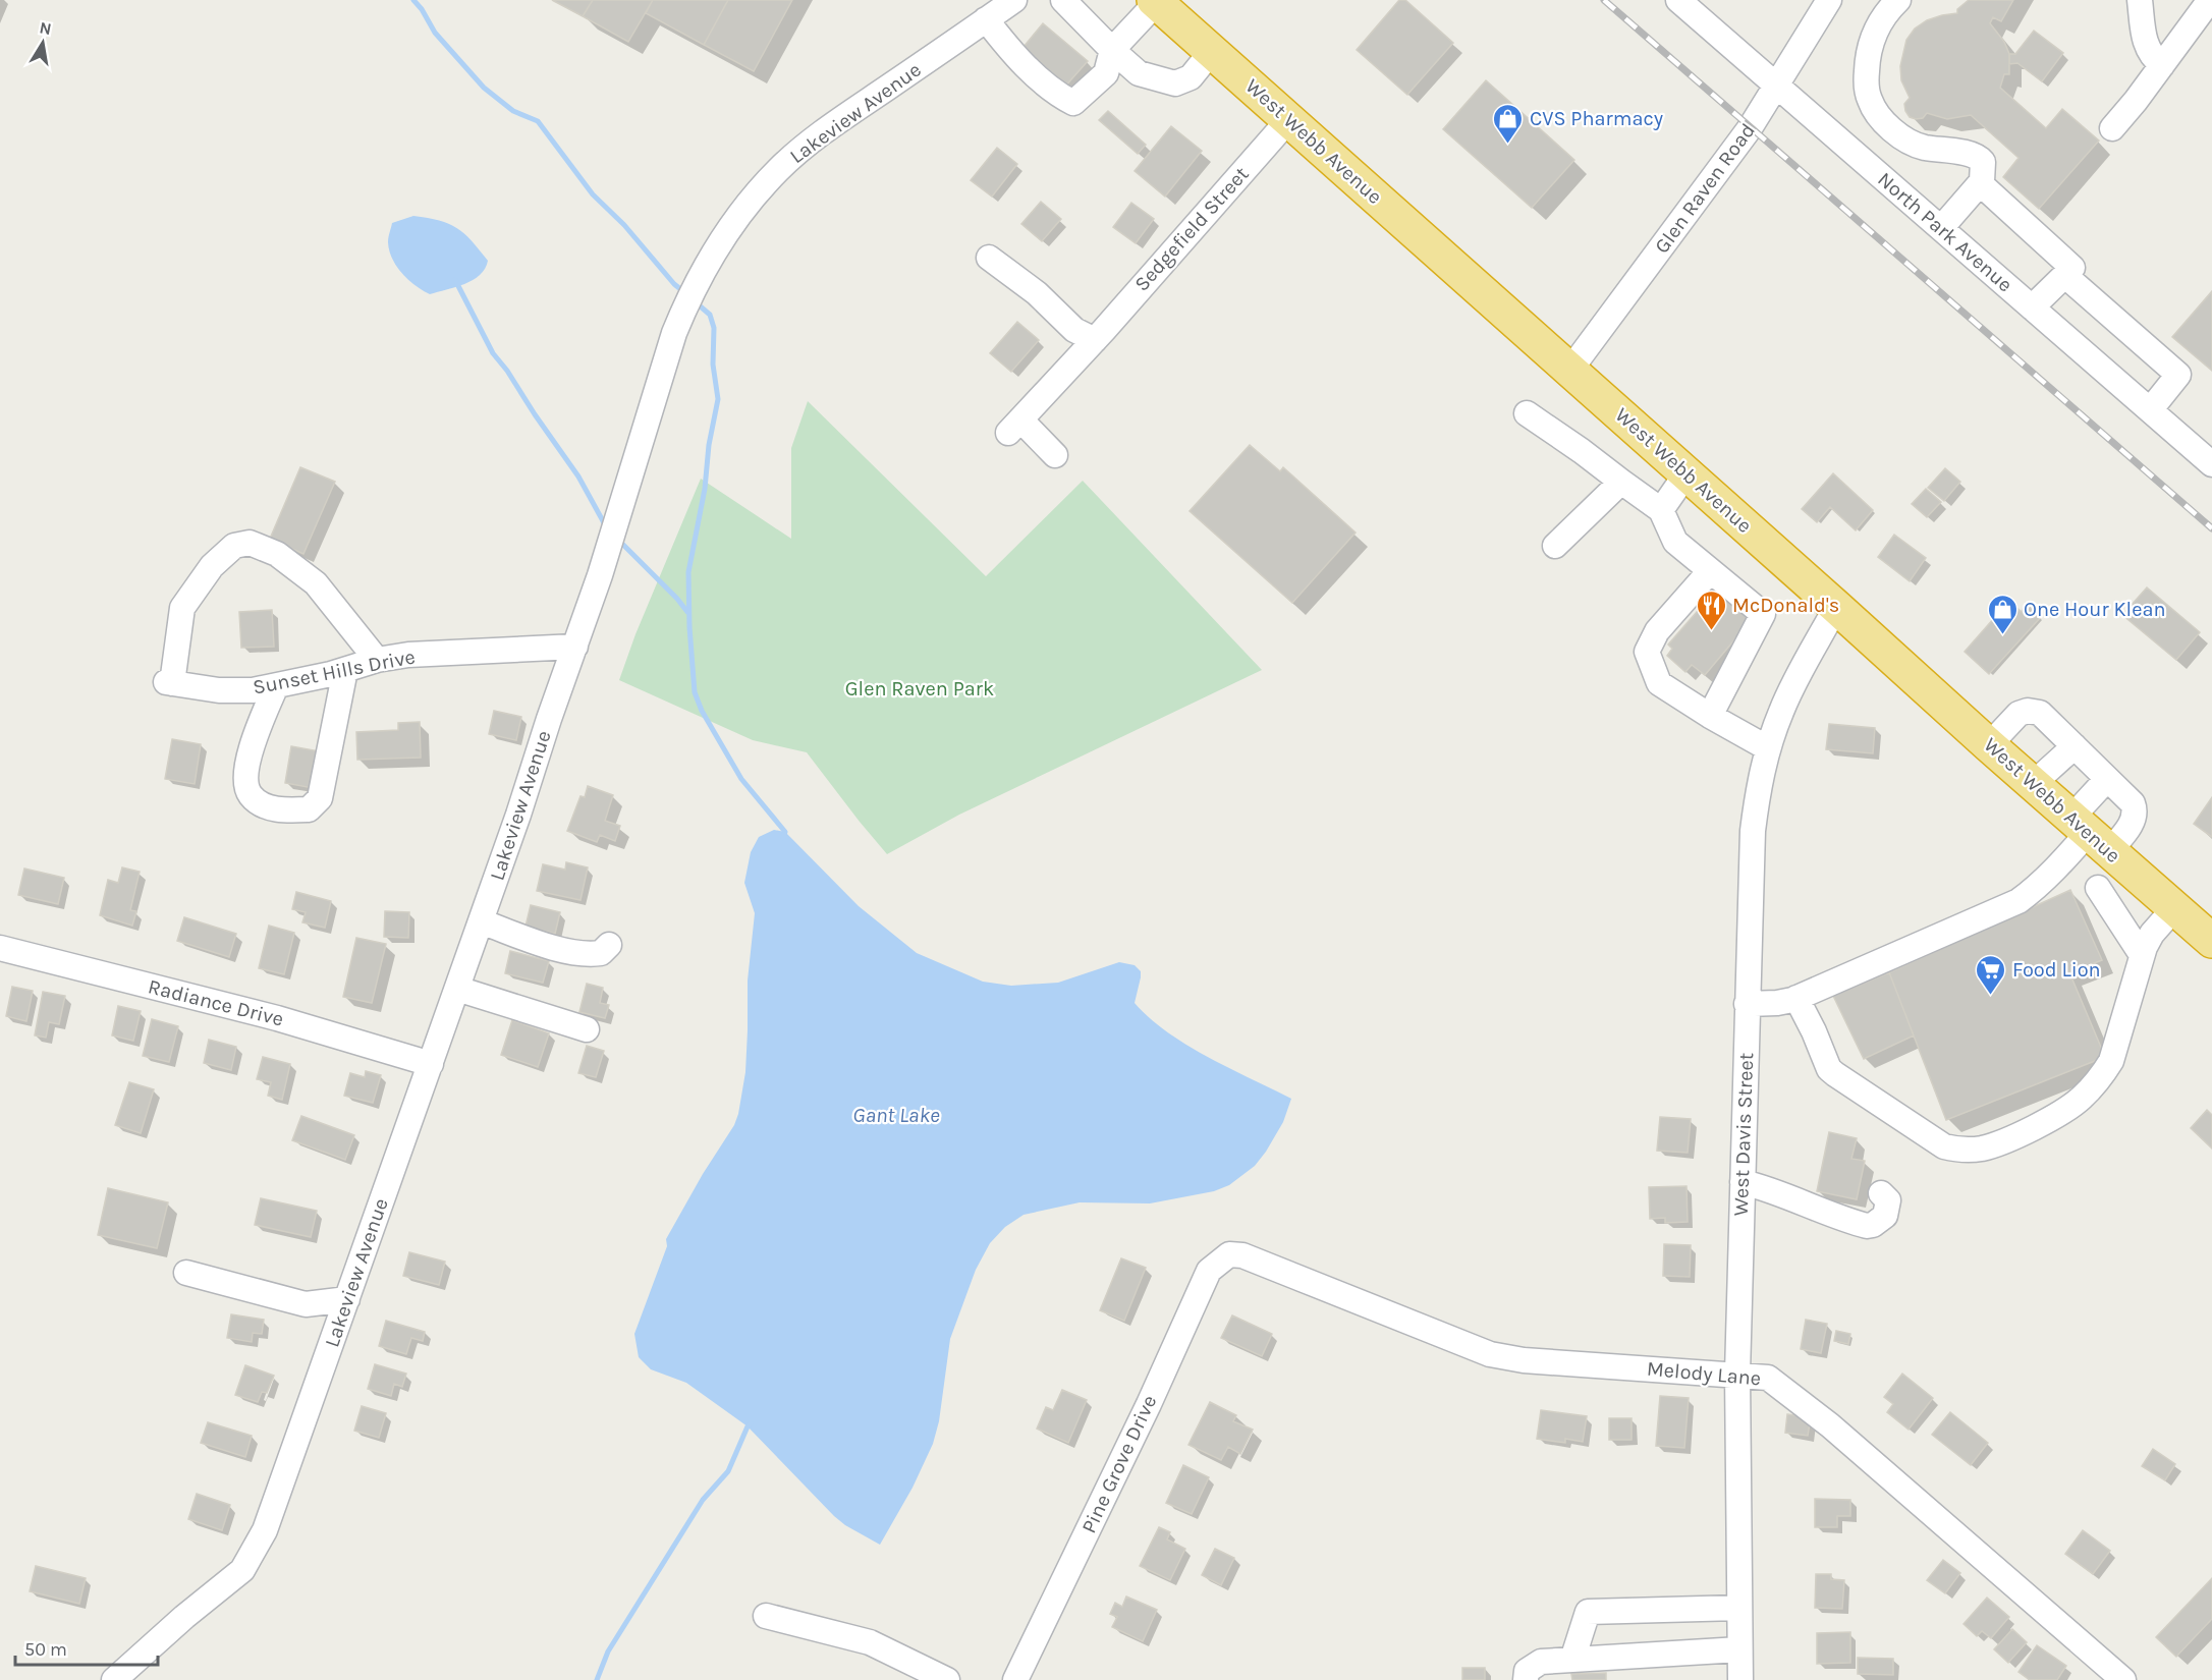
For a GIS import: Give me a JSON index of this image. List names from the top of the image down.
{
  "streets": {
    "highway": ["West Webb Avenue"],
    "street": [
      "Lakeview Avenue",
      "Glen Raven Road",
      "Sedgefield Street",
      "North Park Avenue",
      "Sunset Hills Drive",
      "Radiance Drive",
      "West Davis Street",
      "Melody Lane",
      "Pine Grove Drive"
    ]
  },
  "crossings": [
    ["Lakeview Avenue", "Sunset Hills Drive"],
    ["Lakeview Avenue", "Radiance Drive"],
    ["West Webb Avenue", "Glen Raven Road"],
    ["West Webb Avenue", "Sedgefield Street"],
    ["West Webb Avenue", "West Davis Street"],
    ["Glen Raven Road", "North Park Avenue"],
    ["West Davis Street", "Melody Lane"],
    ["Melody Lane", "Pine Grove Drive"]
  ],
  "water": ["Gant Lake"],
  "parks": ["Glen Raven Park"],
  "places": {
    "shop": ["CVS Pharmacy", "One Hour Klean"],
    "restaurant": ["McDonald's"],
    "supermarket": ["Food Lion"]
  },
  "scale_bar": "50 m",
  "north": "top"
}
